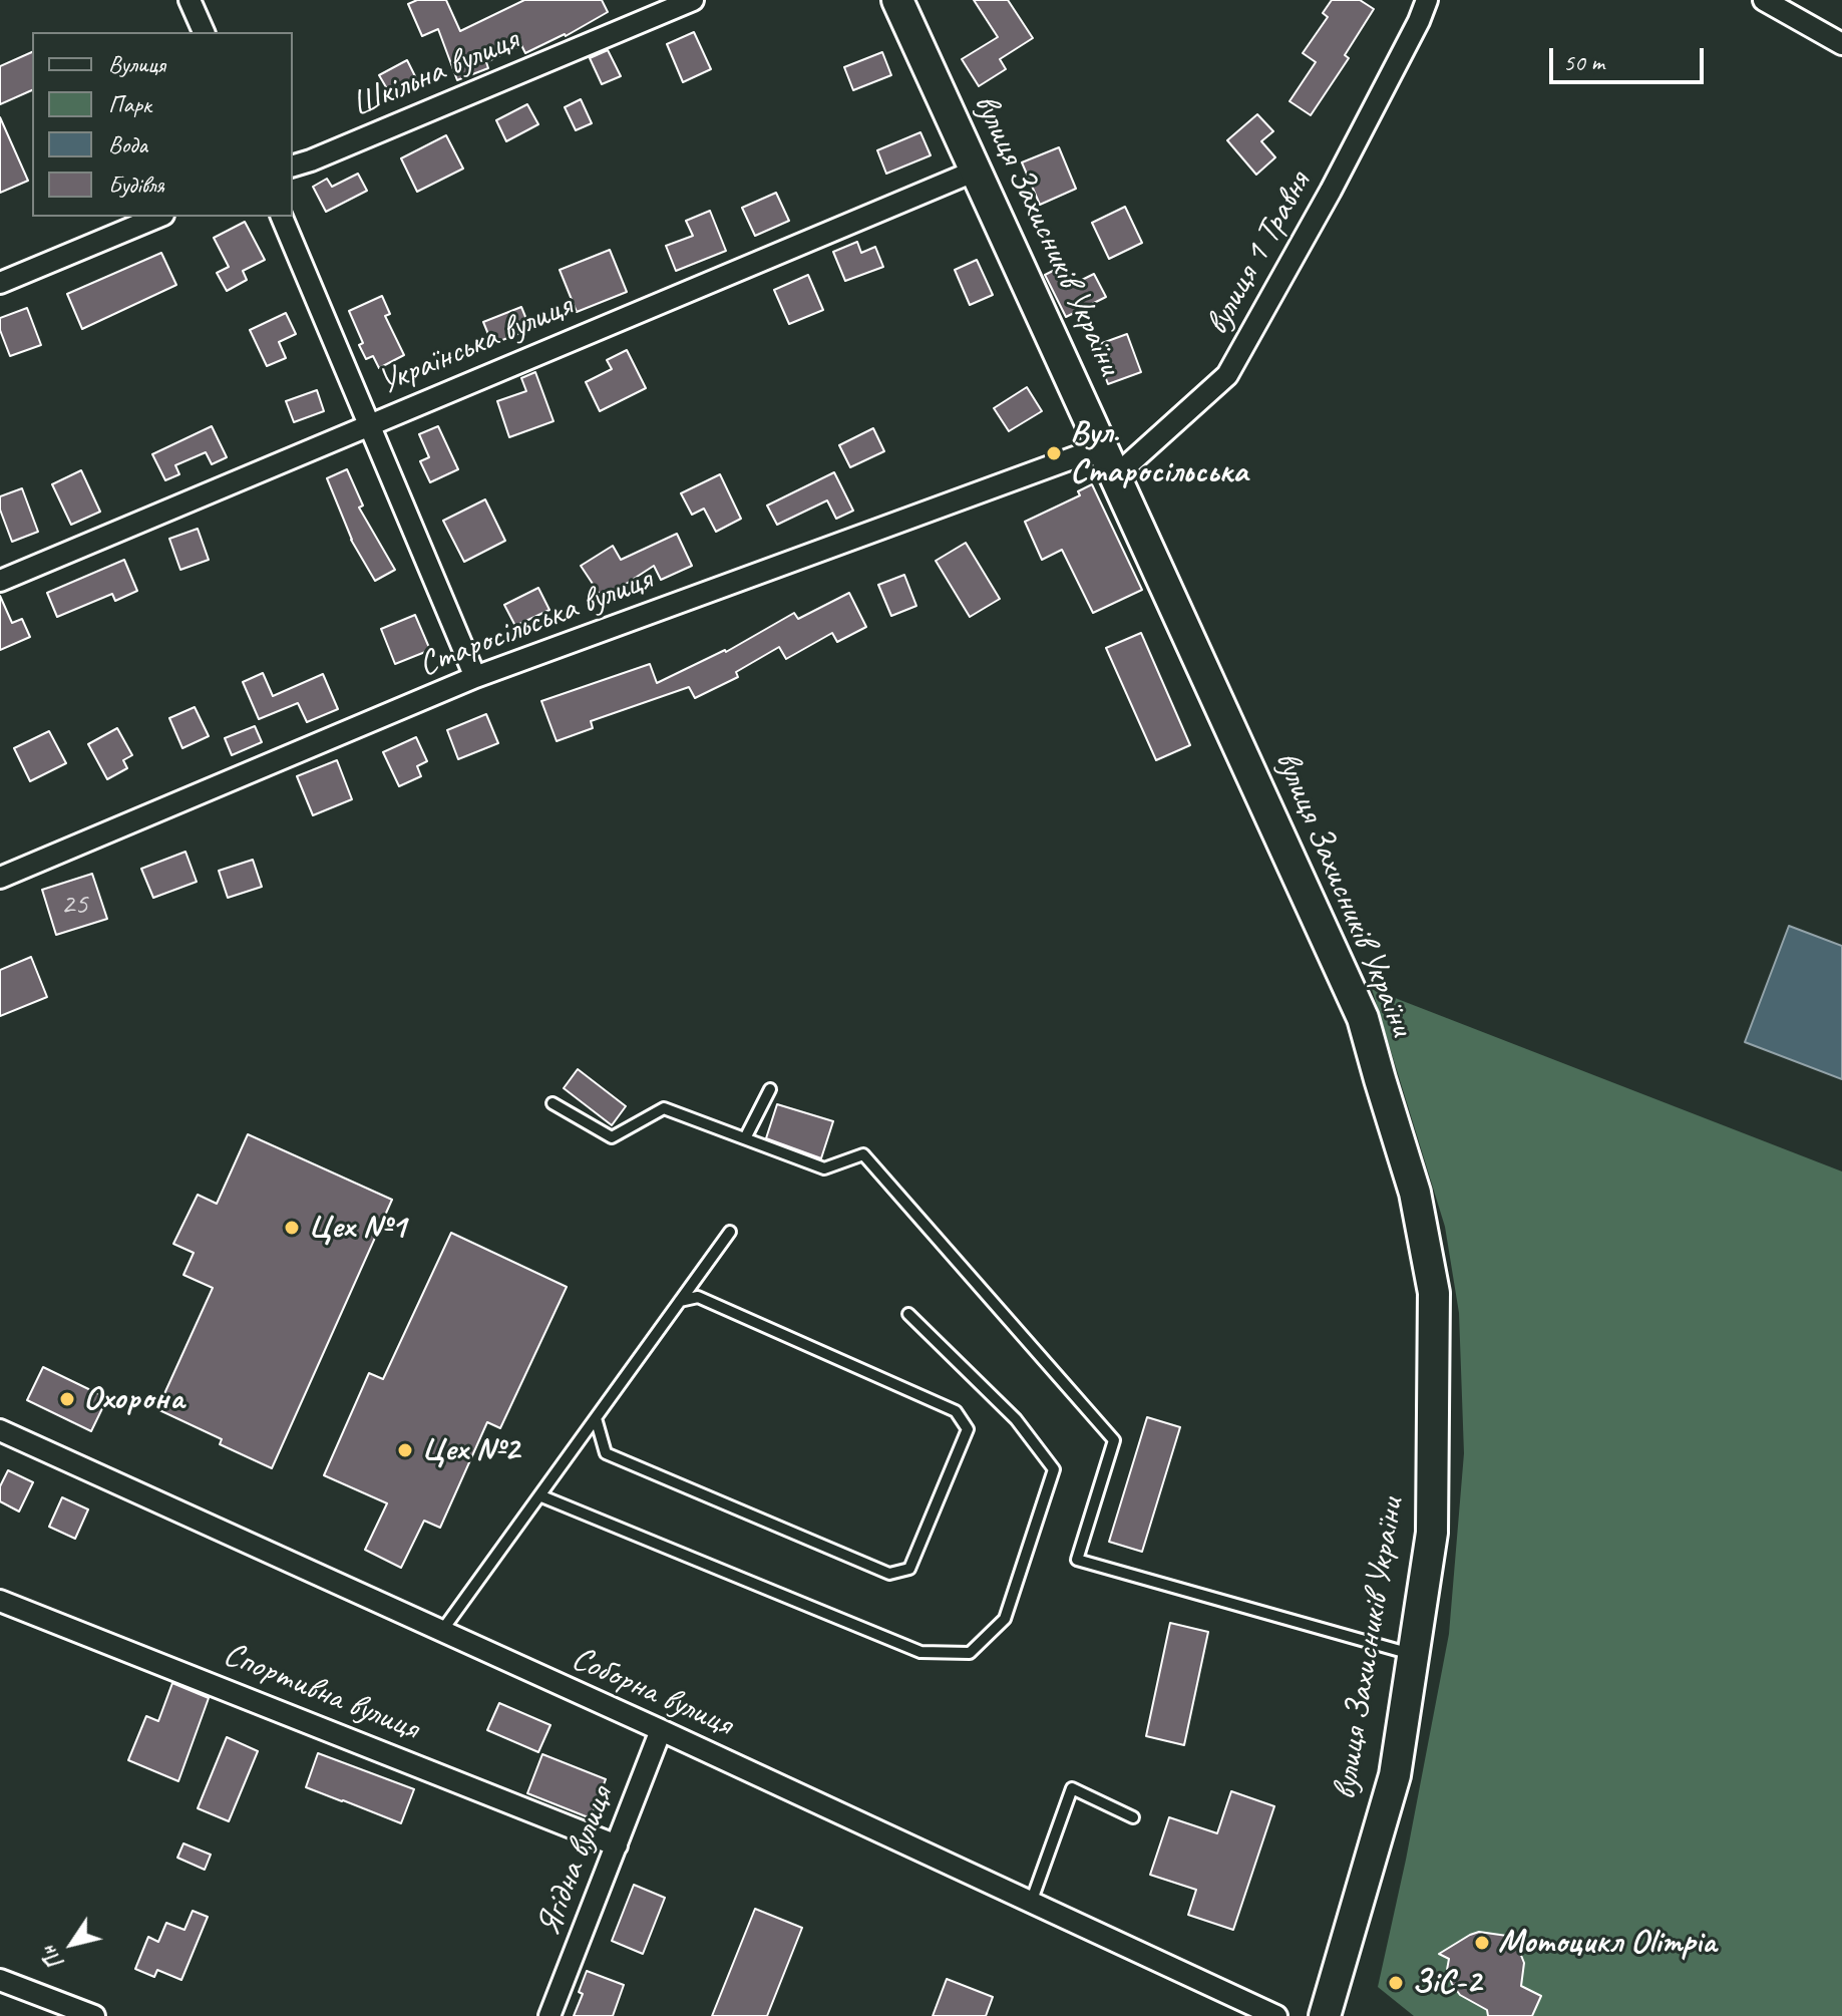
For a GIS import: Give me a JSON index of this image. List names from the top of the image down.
{
  "streets": {
    "street": [
      "Шкільна вулиця",
      "вулиця Захисників України",
      "вулиця 1 Травня",
      "Українська вулиця",
      "Старосільська вулиця",
      "Спортивна вулиця",
      "Соборна вулиця",
      "Ягідна вулиця"
    ]
  },
  "crossings": [
    ["вулиця Захисників України", "вулиця 1 Травня"],
    ["вулиця Захисників України", "Українська вулиця"],
    ["вулиця Захисників України", "Старосільська вулиця"],
    ["Спортивна вулиця", "Ягідна вулиця"],
    ["Соборна вулиця", "Ягідна вулиця"]
  ],
  "places": [
    "Вул. Старосільська",
    "Цех №1",
    "Охорона",
    "Цех №2",
    "Мотоцикл Olimpia",
    "ЗіС-2"
  ],
  "house_numbers": ["25"],
  "legend": [
    "Вулиця",
    "Парк",
    "Вода",
    "Будівля"
  ],
  "scale_bar": "50 m",
  "north": "bottom left"
}
